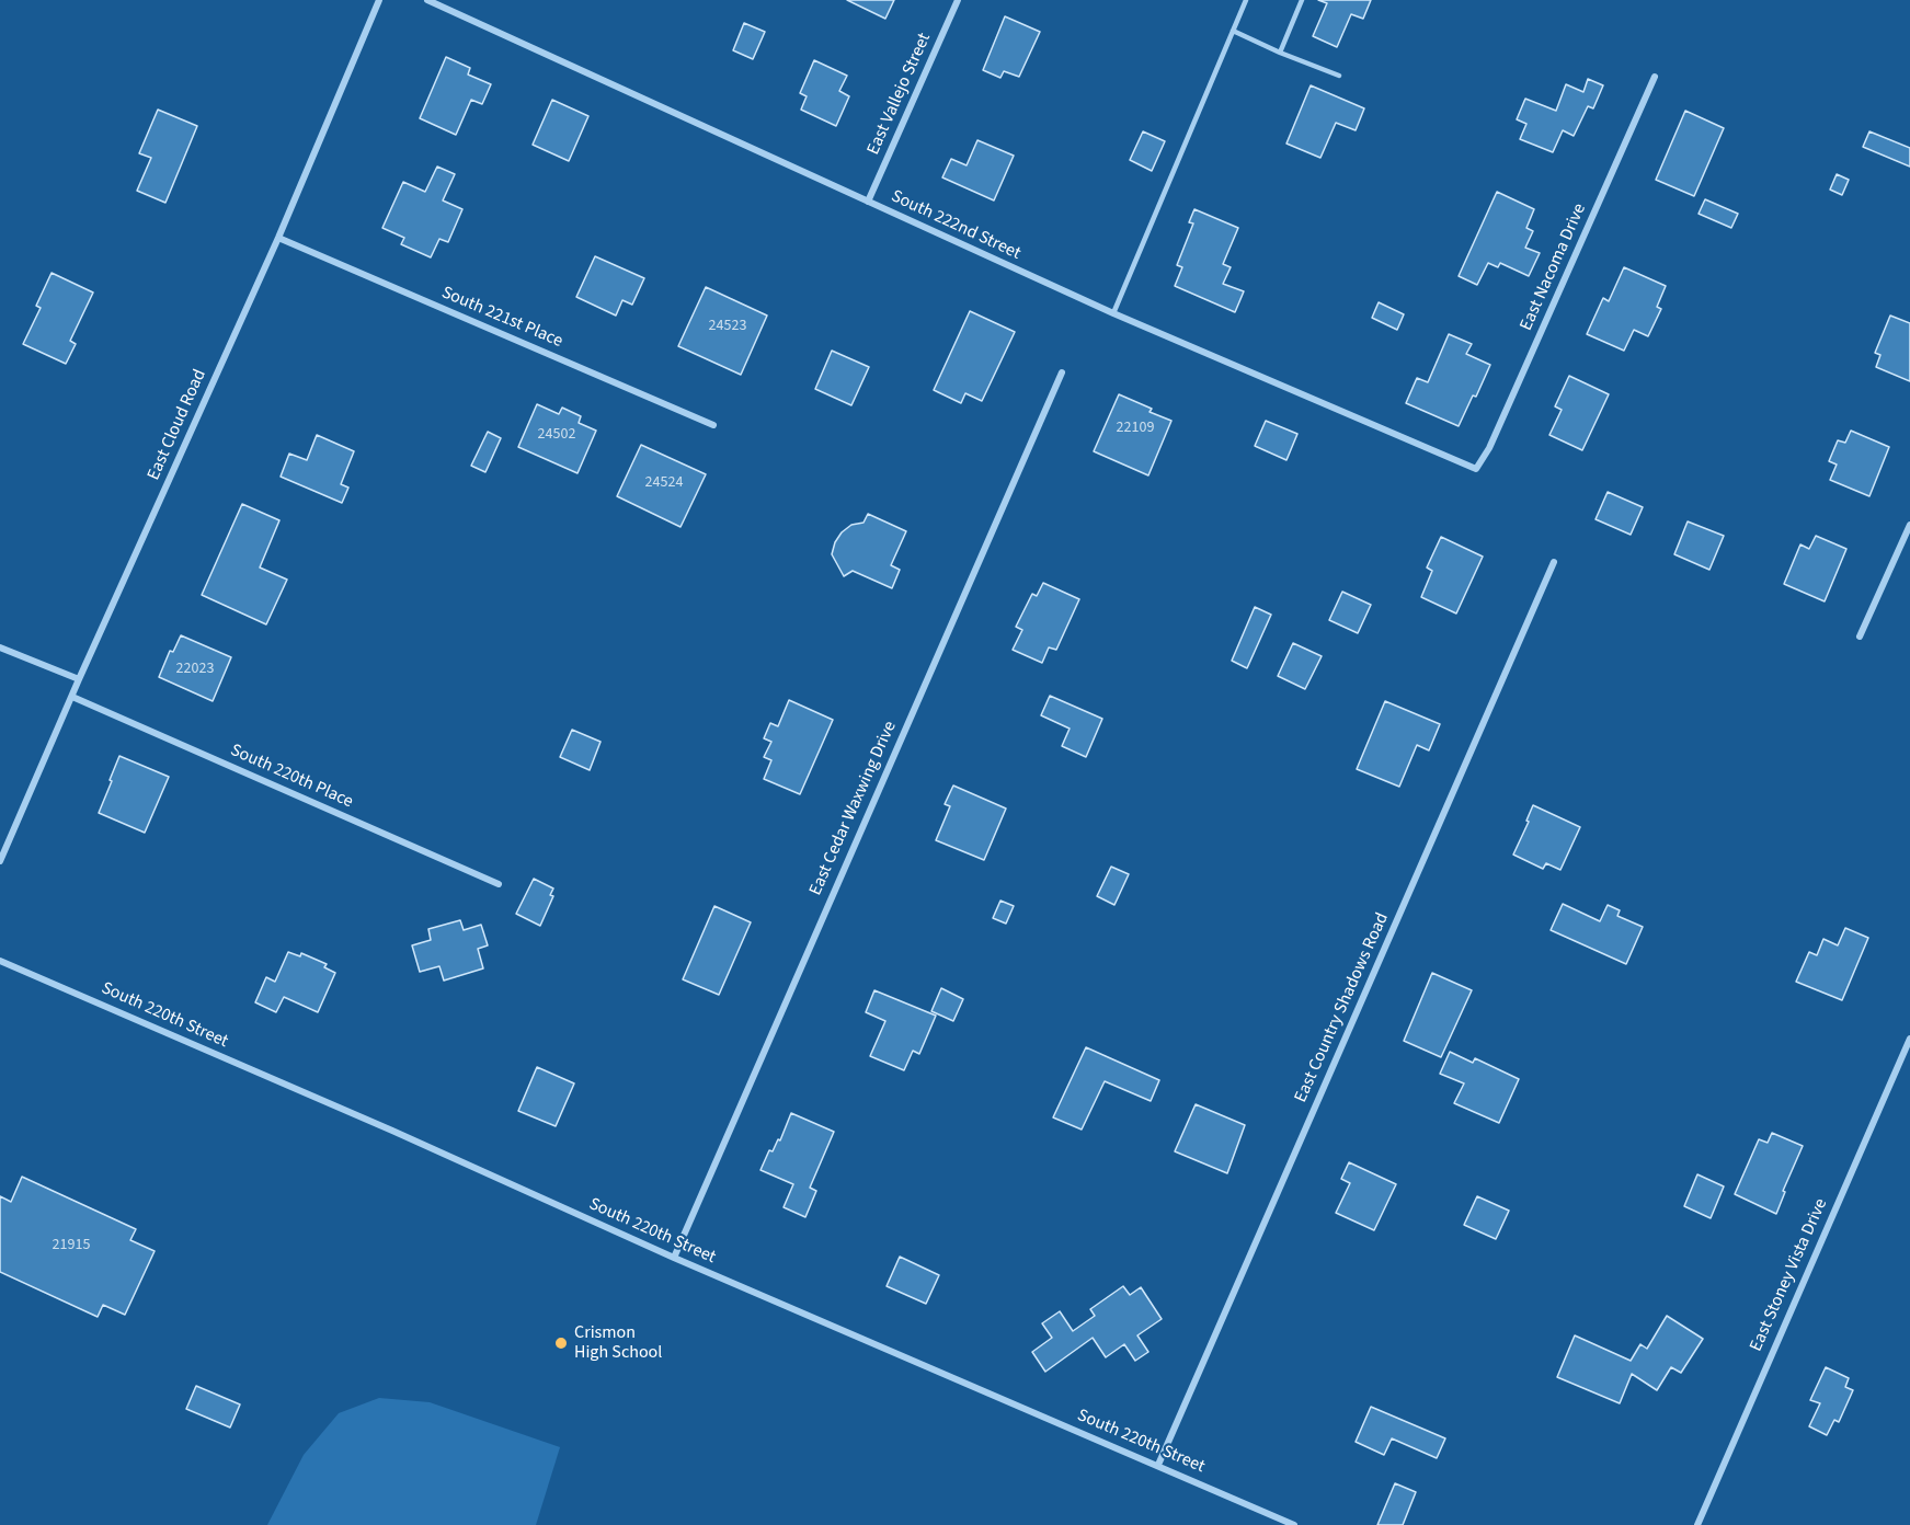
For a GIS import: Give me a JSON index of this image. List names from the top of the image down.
{
  "streets": {
    "street": [
      "East Vallejo Street",
      "South 222nd Street",
      "East Nacoma Drive",
      "South 221st Place",
      "East Cloud Road",
      "South 220th Place",
      "East Cedar Waxwing Drive",
      "East Country Shadows Road",
      "South 220th Street",
      "East Stoney Vista Drive"
    ]
  },
  "crossings": [
    ["East Vallejo Street", "South 222nd Street"],
    ["South 222nd Street", "East Nacoma Drive"],
    ["South 221st Place", "East Cloud Road"],
    ["East Cloud Road", "South 220th Place"],
    ["East Cedar Waxwing Drive", "South 220th Street"],
    ["East Country Shadows Road", "South 220th Street"]
  ],
  "places": ["Crismon High School"],
  "house_numbers": [
    "24523",
    "22109",
    "24502",
    "24524",
    "22023",
    "21915"
  ]
}
